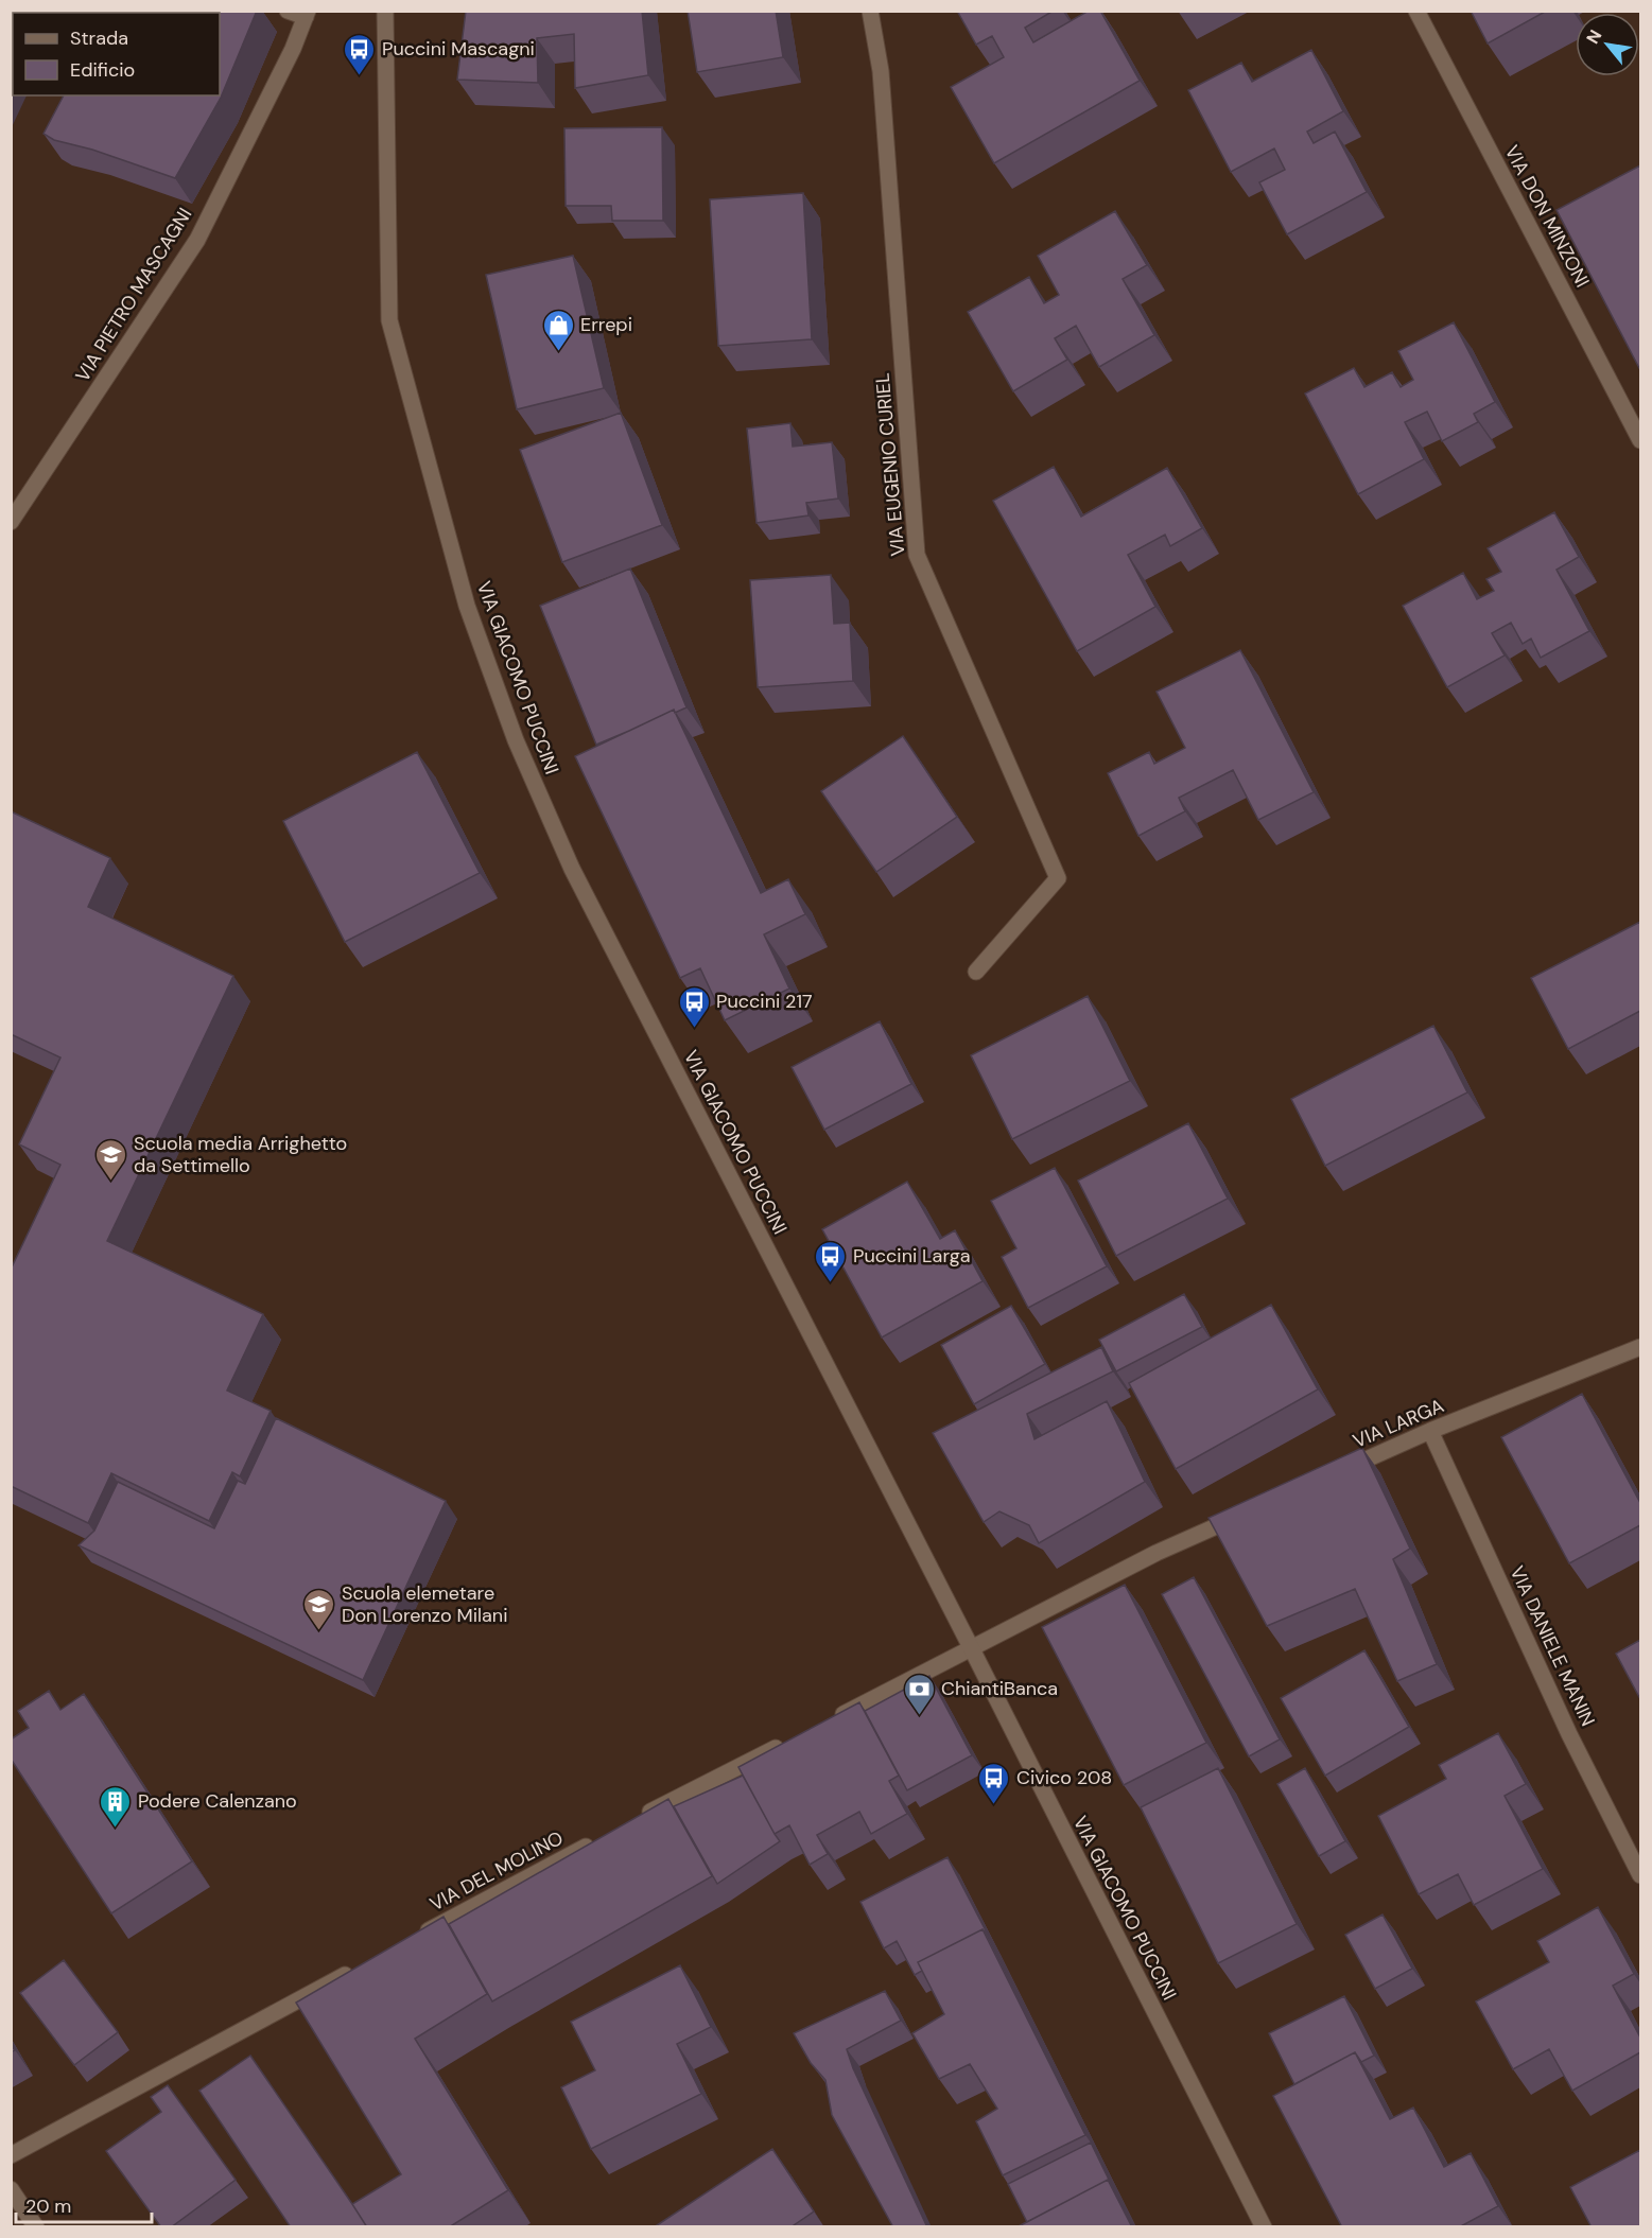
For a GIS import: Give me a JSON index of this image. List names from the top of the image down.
{
  "streets": {
    "street": [
      "VIA DON MINZONI",
      "VIA PIETRO MASCAGNI",
      "VIA EUGENIO CURIEL",
      "VIA GIACOMO PUCCINI",
      "VIA LARGA",
      "VIA DANIELE MANIN",
      "VIA DEL MOLINO"
    ]
  },
  "crossings": [
    ["VIA LARGA", "VIA DANIELE MANIN"]
  ],
  "places": {
    "bus stop": [
      "Puccini Mascagni",
      "Puccini 217",
      "Puccini Larga",
      "Civico 208"
    ],
    "shop": ["Errepi"],
    "school or university": ["Scuola media Arrighetto da Settimello", "Scuola elemetare Don Lorenzo Milani"],
    "bank": ["ChiantiBanca"],
    "building": ["Podere Calenzano"]
  },
  "legend": ["Strada", "Edificio"],
  "scale_bar": "20 m",
  "north": "top left"
}
